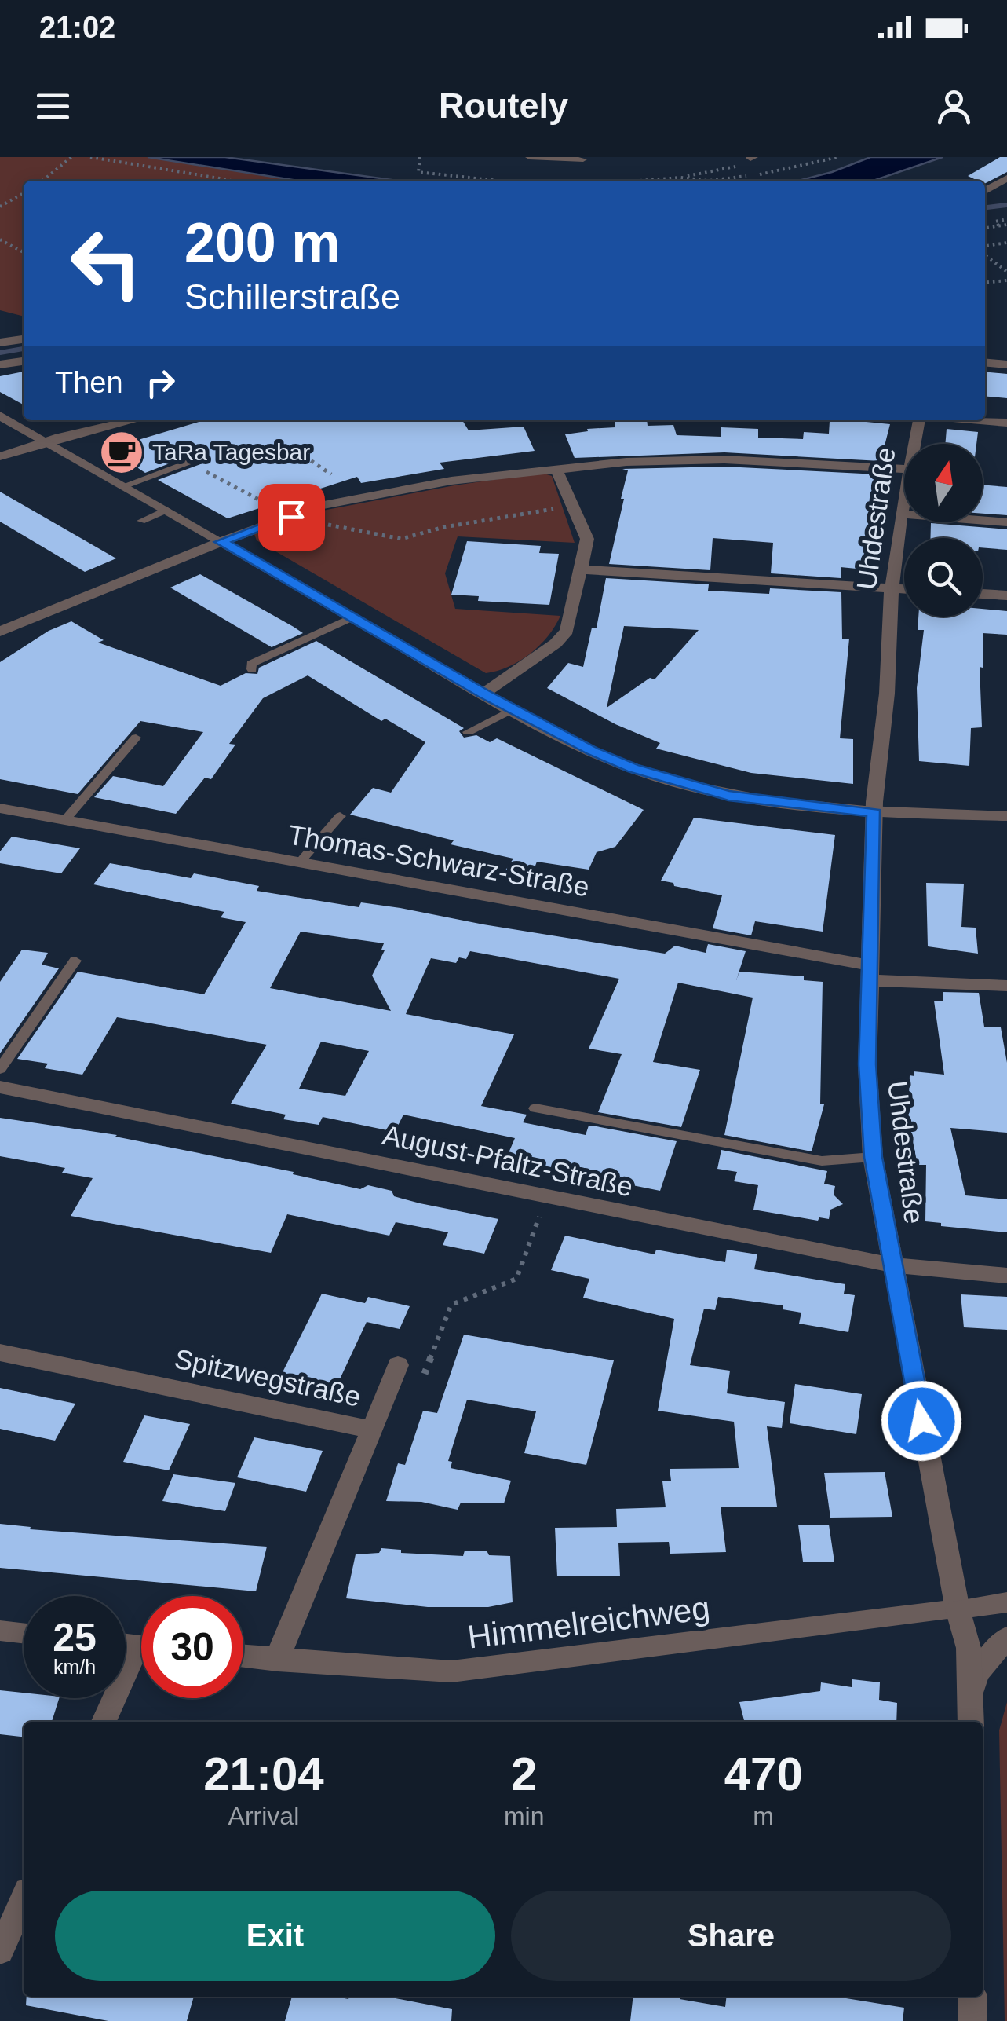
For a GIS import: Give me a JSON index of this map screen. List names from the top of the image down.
{
  "streets": {
    "street": [
      "Uhdestraße",
      "Thomas-Schwarz-Straße",
      "August-Pfaltz-Straße",
      "Spitzwegstraße",
      "Himmelreichweg"
    ]
  },
  "crossings": [
    ["Uhdestraße", "Thomas-Schwarz-Straße"],
    ["Uhdestraße", "August-Pfaltz-Straße"],
    ["Uhdestraße", "Himmelreichweg"],
    ["Spitzwegstraße", "Himmelreichweg"]
  ],
  "places": {
    "cafe": ["TaRa Tagesbar"]
  },
  "north": "top",
  "page": {
    "status": "21:02",
    "header": "Routely",
    "turn": ["200 m", "Schillerstraße"],
    "then": "Then",
    "speed": "25 km/h",
    "limit": "30",
    "eta": [
      "21:04",
      "Arrival",
      "2",
      "min",
      "470",
      "m"
    ],
    "buttons": ["Exit", "Share"]
  }
}
